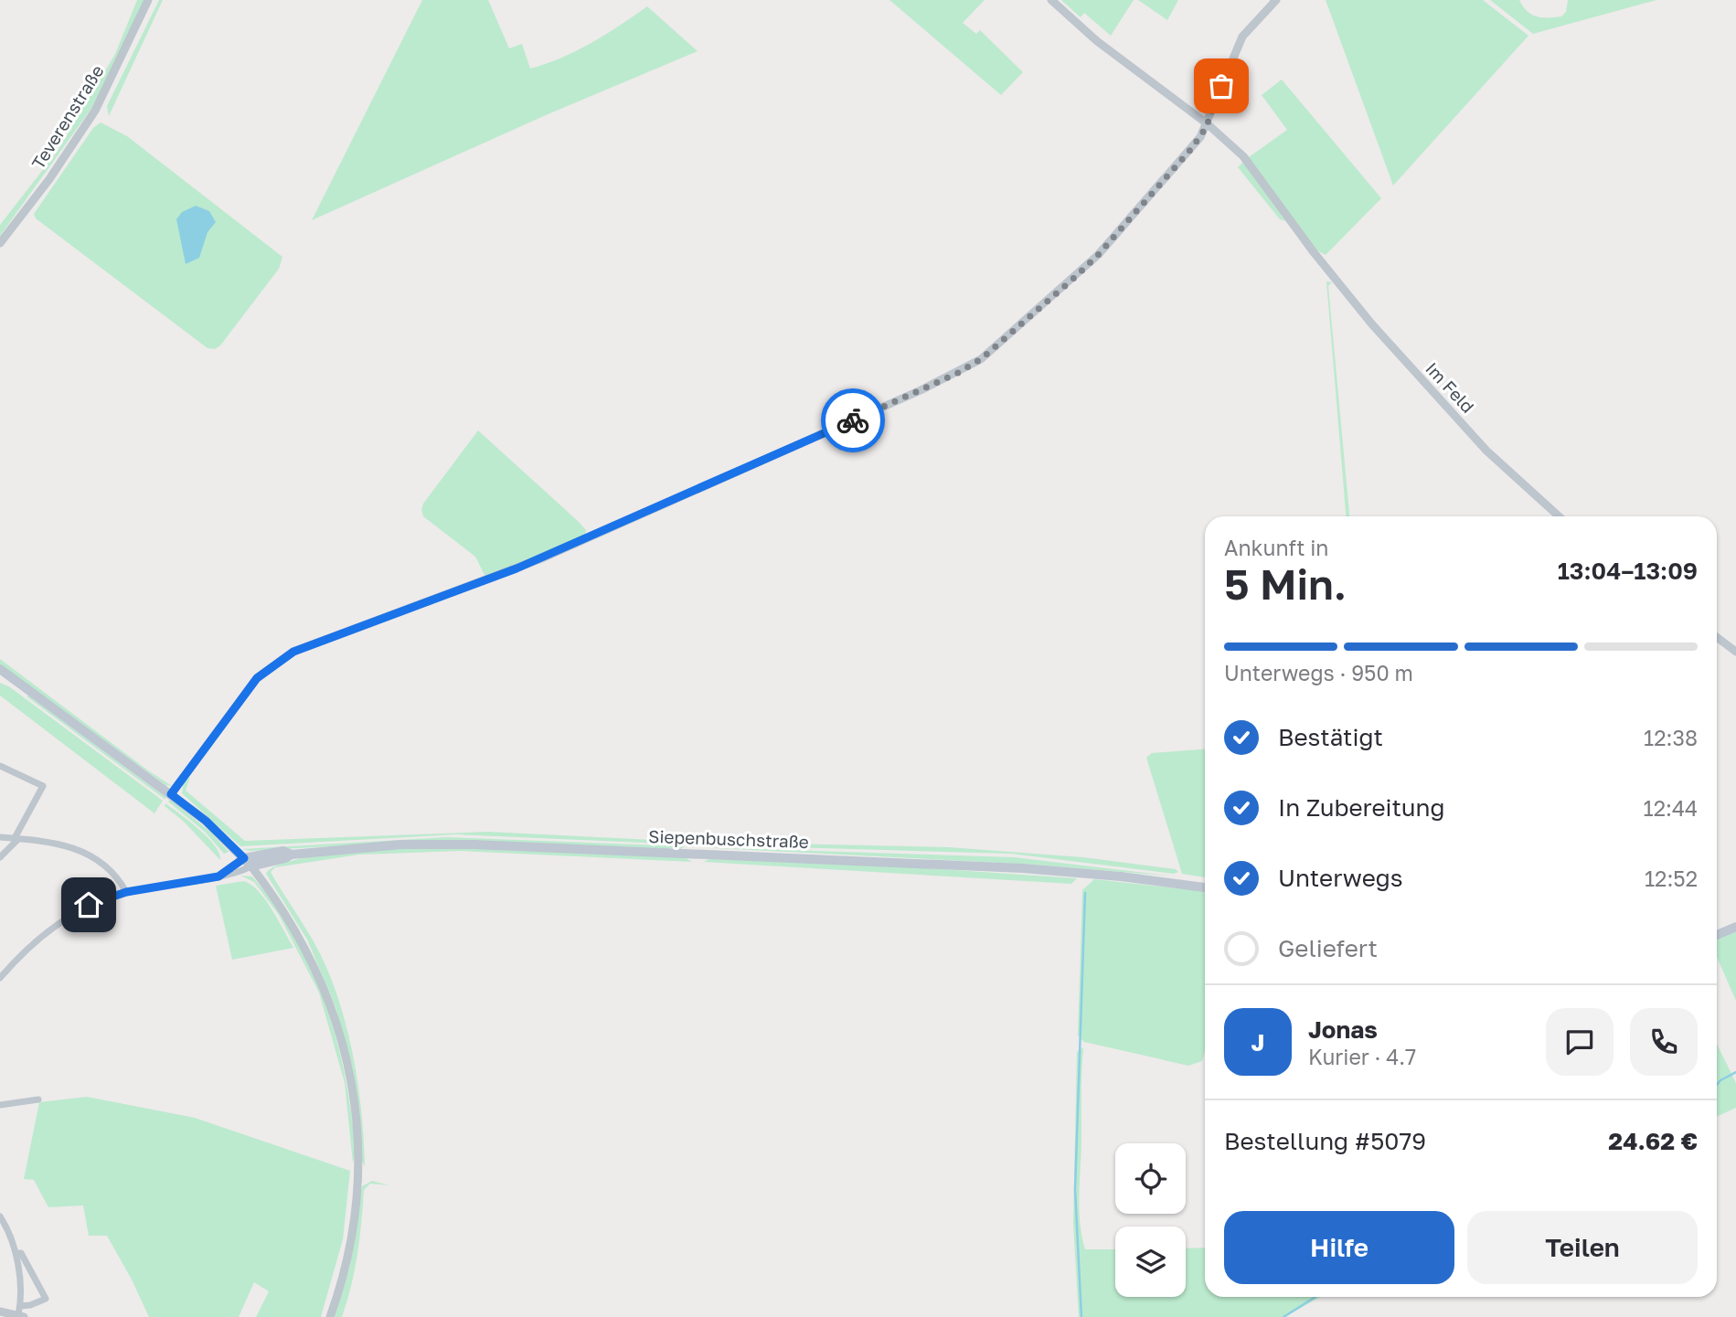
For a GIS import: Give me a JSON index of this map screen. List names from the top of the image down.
{
  "streets": {
    "main road": ["Siepenbuschstraße"],
    "street": ["Teverenstraße", "Im Feld"]
  },
  "page": {
    "heading": ["5 Min.", "Ankunft in", "13:04–13:09"],
    "panel": [
      "Jonas",
      "Kurier · 4.7",
      "Bestellung #5079",
      "24.62 €"
    ],
    "bar": "Unterwegs · 950 m",
    "list": [
      ["Bestätigt", "12:38"],
      ["In Zubereitung", "12:44"],
      ["Unterwegs", "12:52"],
      "Geliefert"
    ],
    "round": "J",
    "buttons": ["Hilfe", "Teilen"]
  }
}
